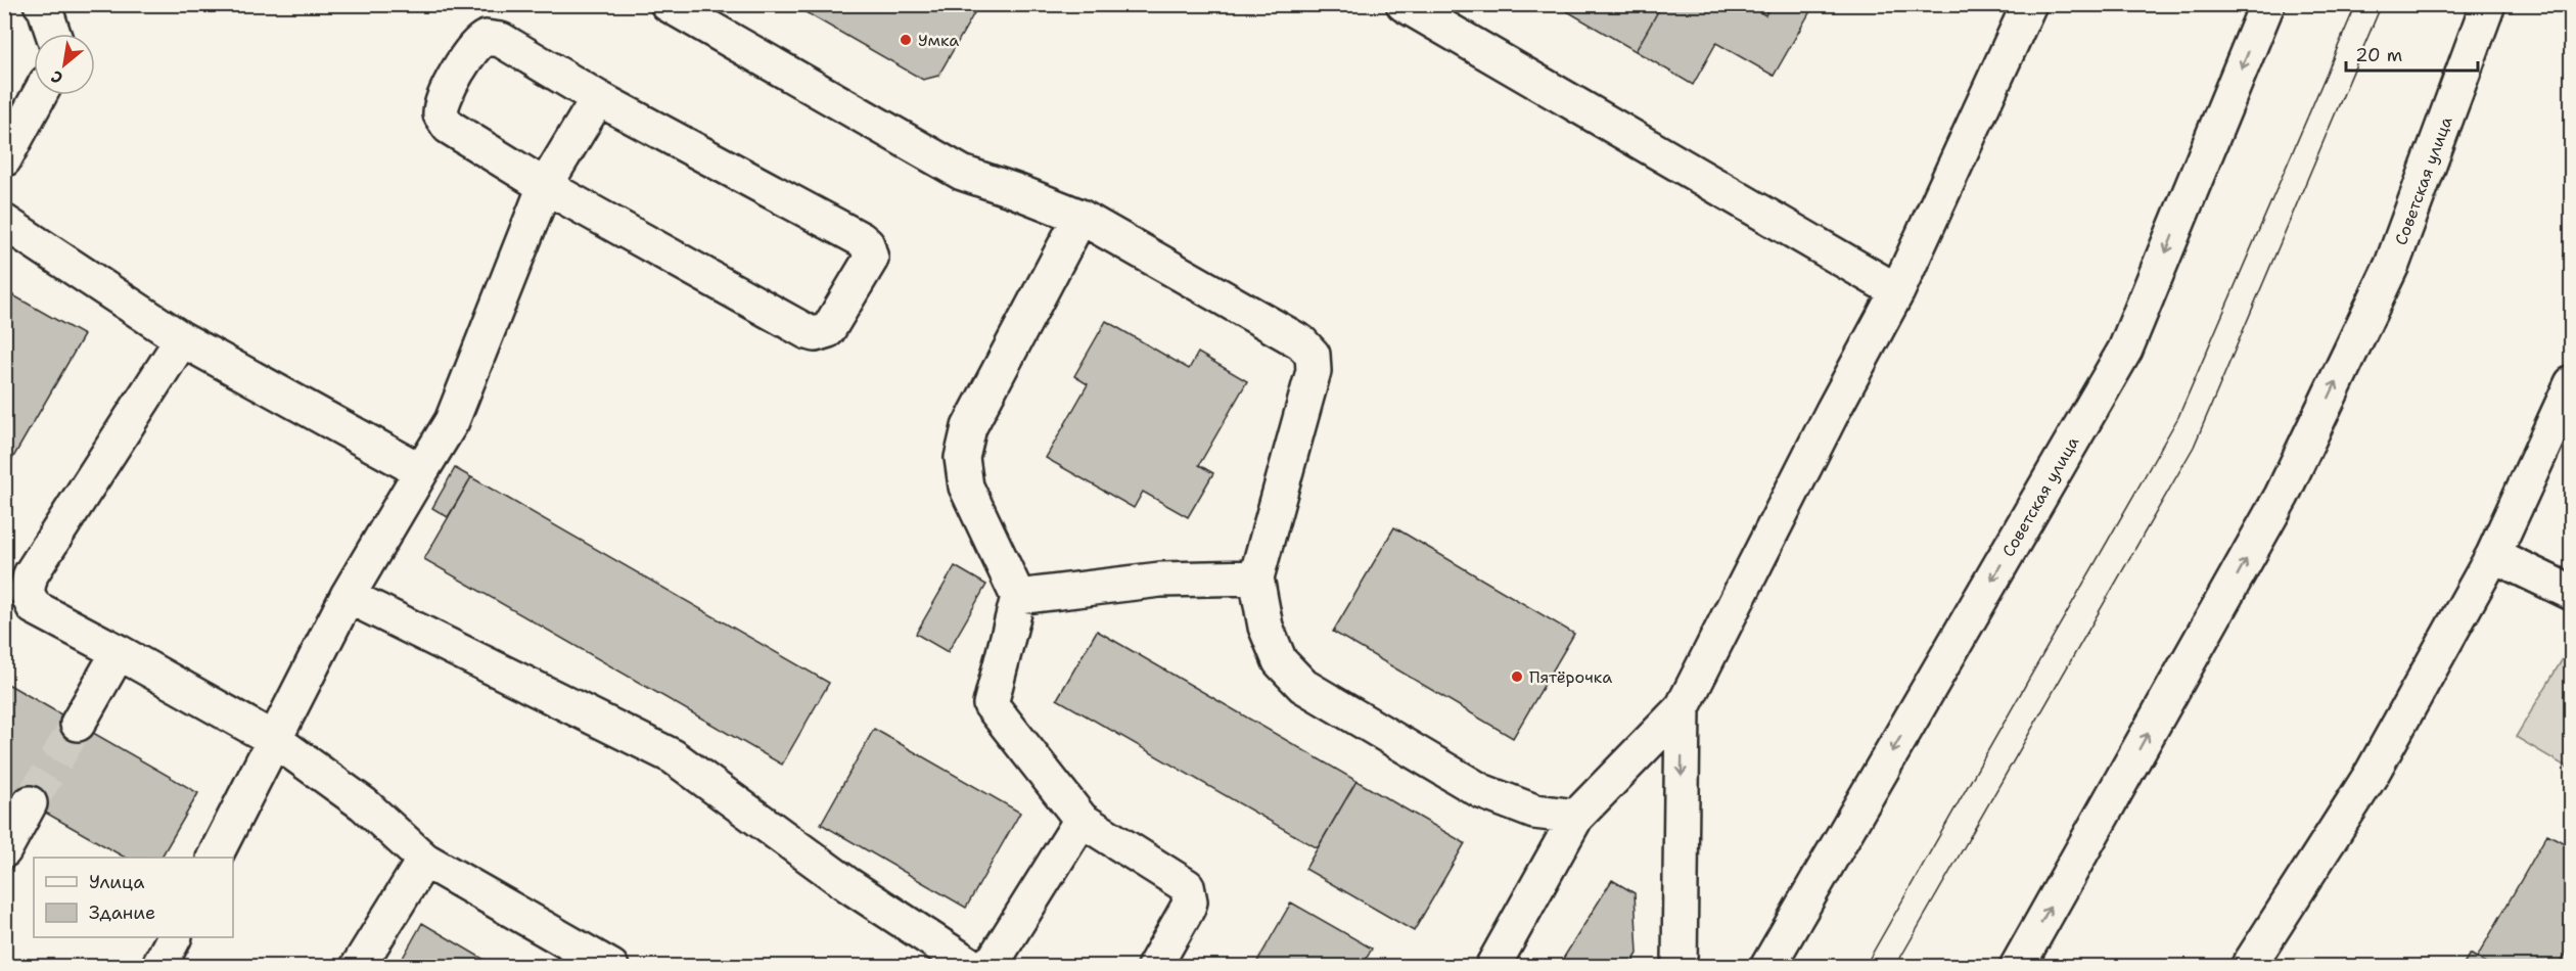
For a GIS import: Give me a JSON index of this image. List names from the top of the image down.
{
  "streets": {
    "main road": ["Советская улица"]
  },
  "places": ["Умка", "Пятёрочка"],
  "legend": ["Улица", "Здание"],
  "scale_bar": "20 m",
  "north": "bottom left"
}
